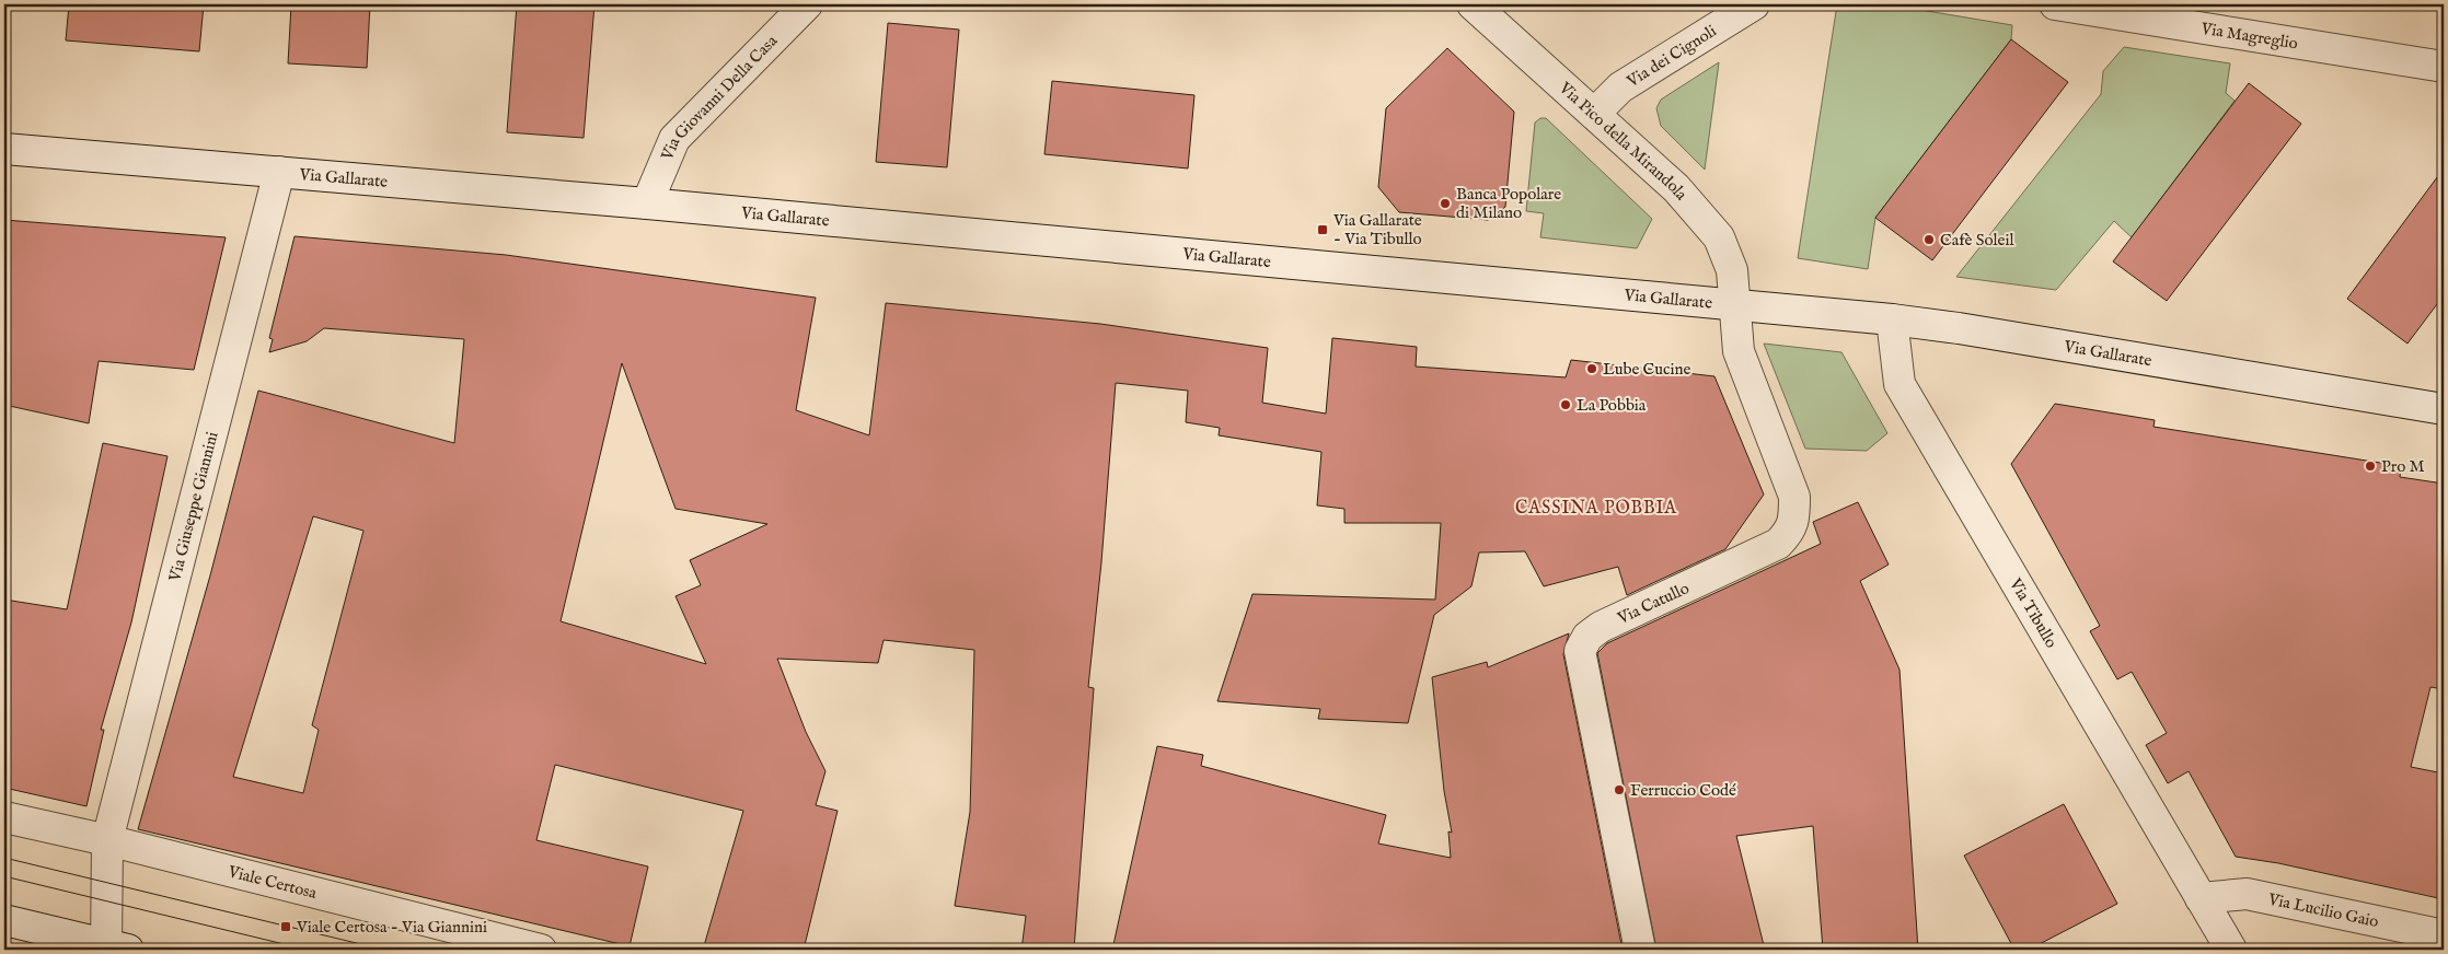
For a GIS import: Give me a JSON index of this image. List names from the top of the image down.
{
  "streets": {
    "street": [
      "Via Magreglio",
      "Via dei Cignoli",
      "Via Giovanni Della Casa",
      "Via Pico della Mirandola",
      "Via Gallarate",
      "Via Giuseppe Giannini",
      "Via Catullo",
      "Via Tibullo",
      "Viale Certosa",
      "Via Lucilio Gaio"
    ]
  },
  "crossings": [
    ["Via dei Cignoli", "Via Pico della Mirandola"],
    ["Via Giovanni Della Casa", "Via Gallarate"],
    ["Via Pico della Mirandola", "Via Gallarate"],
    ["Via Pico della Mirandola", "Via Catullo"],
    ["Via Gallarate", "Via Giuseppe Giannini"],
    ["Via Gallarate", "Via Catullo"],
    ["Via Gallarate", "Via Tibullo"],
    ["Via Giuseppe Giannini", "Viale Certosa"],
    ["Via Tibullo", "Via Lucilio Gaio"]
  ],
  "districts": ["CASSINA POBBIA"],
  "places": {
    "other": [
      "Banca Popolare di Milano",
      "Cafè Soleil",
      "Lube Cucine",
      "La Pobbia",
      "Pro M",
      "Ferruccio Codé"
    ],
    "transit": ["Via Gallarate - Via Tibullo", "Viale Certosa - Via Giannini"]
  }
}
